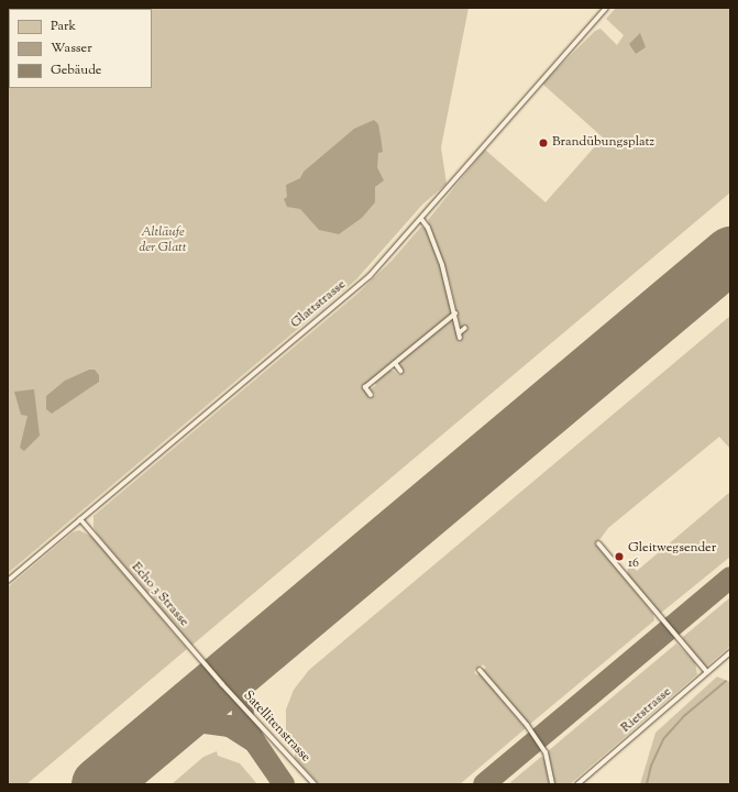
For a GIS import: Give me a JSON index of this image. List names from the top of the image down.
{
  "streets": {
    "lane": [
      "Glattstrasse",
      "Echo 3 Strasse",
      "Rietstrasse",
      "Satellitenstrasse"
    ]
  },
  "crossings": [
    ["Glattstrasse", "Echo 3 Strasse"],
    ["Echo 3 Strasse", "Satellitenstrasse"]
  ],
  "parks": ["Altläufe der Glatt"],
  "places": ["Brandübungsplatz", "Gleitwegsender 16"],
  "legend": ["Park", "Wasser", "Gebäude"]
}
